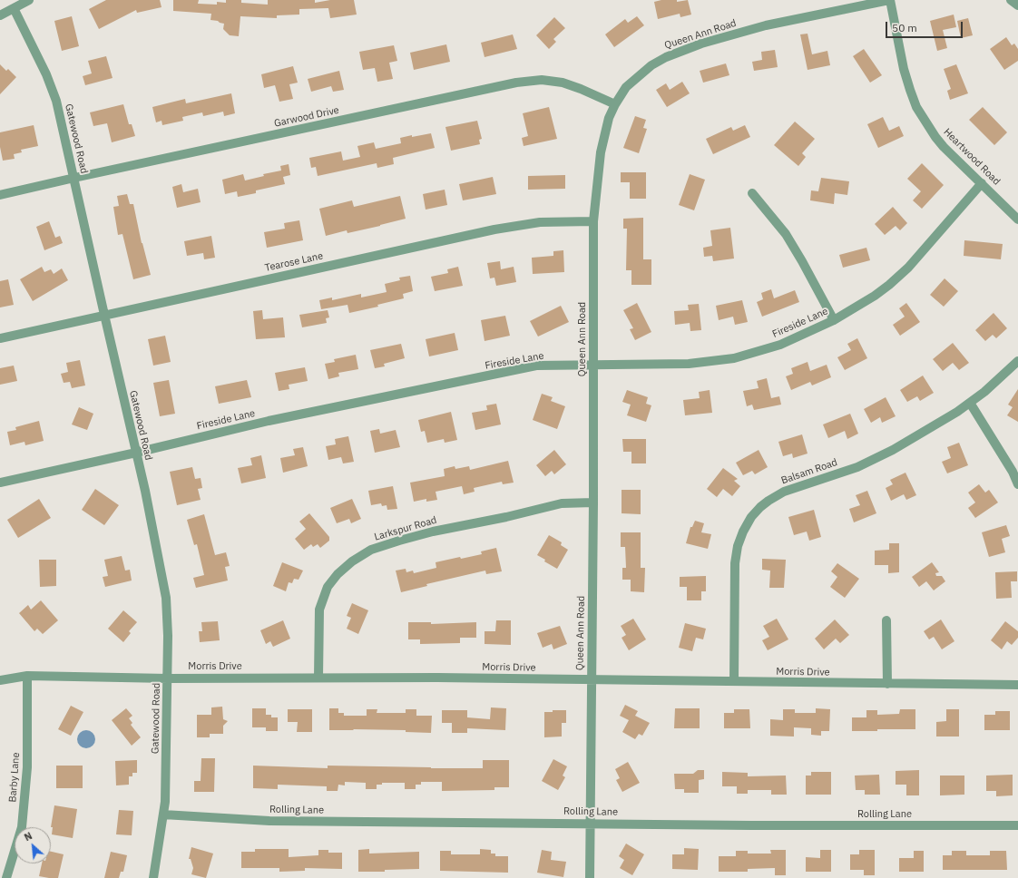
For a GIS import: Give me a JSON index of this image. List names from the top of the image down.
{
  "streets": {
    "street": [
      "Queen Ann Road",
      "Garwood Drive",
      "Gatewood Road",
      "Heartwood Road",
      "Tearose Lane",
      "Fireside Lane",
      "Balsam Road",
      "Larkspur Road",
      "Morris Drive",
      "Barby Lane",
      "Rolling Lane"
    ]
  },
  "crossings": [
    ["Queen Ann Road", "Garwood Drive"],
    ["Queen Ann Road", "Heartwood Road"],
    ["Queen Ann Road", "Tearose Lane"],
    ["Queen Ann Road", "Fireside Lane"],
    ["Queen Ann Road", "Larkspur Road"],
    ["Queen Ann Road", "Morris Drive"],
    ["Queen Ann Road", "Rolling Lane"],
    ["Garwood Drive", "Gatewood Road"],
    ["Gatewood Road", "Tearose Lane"],
    ["Gatewood Road", "Fireside Lane"],
    ["Gatewood Road", "Morris Drive"],
    ["Gatewood Road", "Rolling Lane"],
    ["Heartwood Road", "Fireside Lane"],
    ["Balsam Road", "Morris Drive"],
    ["Larkspur Road", "Morris Drive"],
    ["Morris Drive", "Barby Lane"]
  ],
  "scale_bar": "50 m",
  "north": "top left"
}
